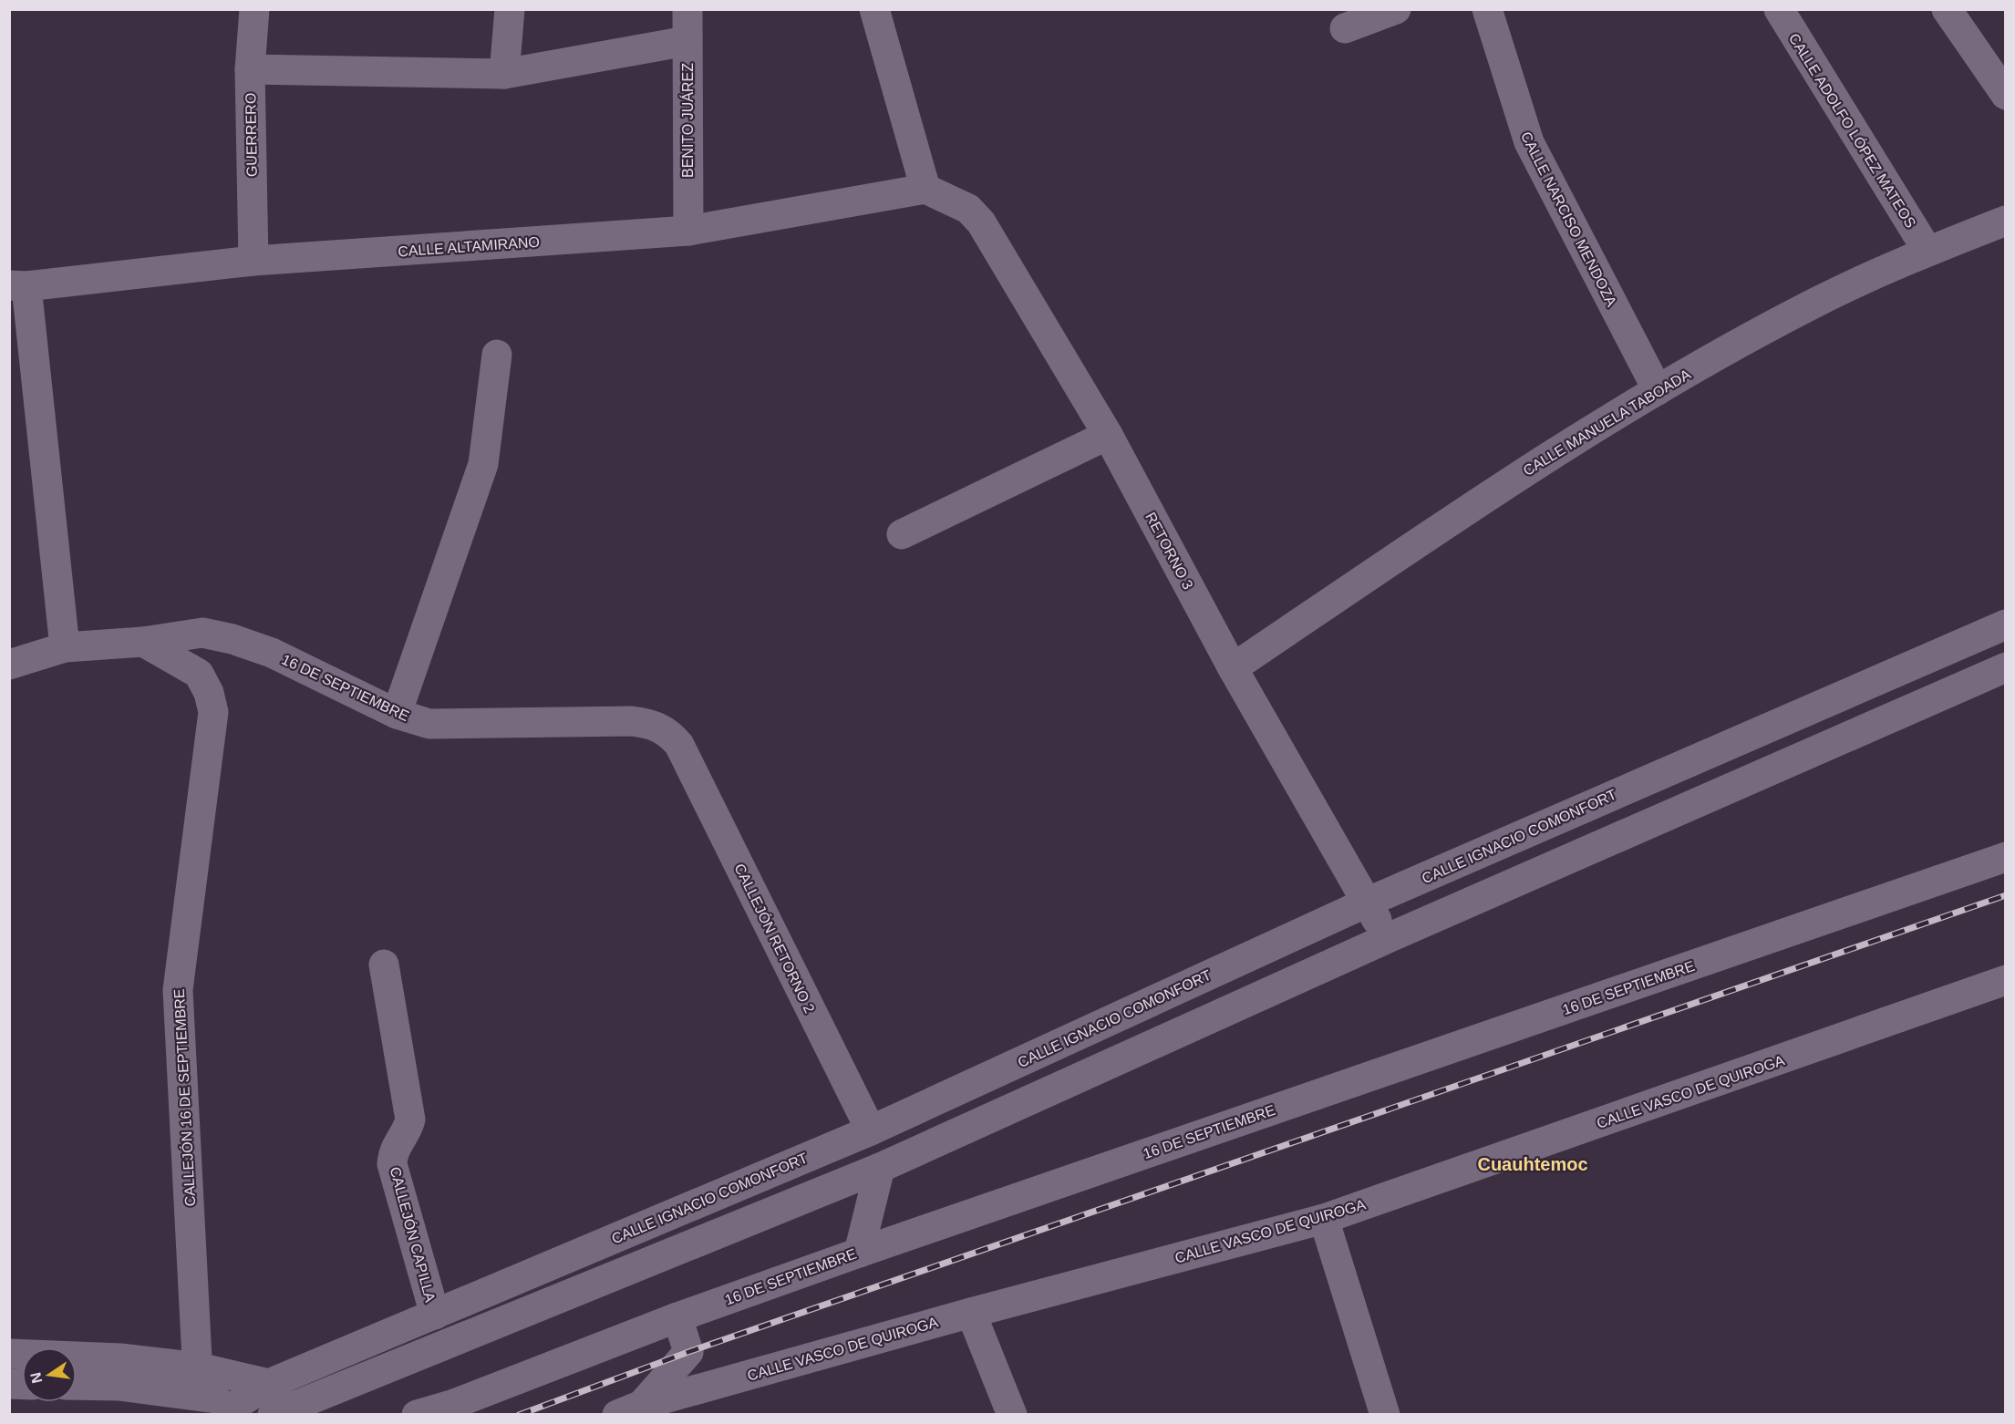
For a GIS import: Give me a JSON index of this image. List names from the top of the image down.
{
  "streets": {
    "street": [
      "BENITO JUÁREZ",
      "CALLE ADOLFO LÓPEZ MATEOS",
      "GUERRERO",
      "CALLE NARCISO MENDOZA",
      "CALLE ALTAMIRANO",
      "CALLE MANUELA TABOADA",
      "RETORNO 3",
      "16 DE SEPTIEMBRE",
      "CALLE IGNACIO COMONFORT",
      "CALLEJÓN RETORNO 2",
      "CALLE VASCO DE QUIROGA",
      "CALLEJÓN 16 DE SEPTIEMBRE",
      "CALLEJÓN CAPILLA"
    ]
  },
  "crossings": [
    ["BENITO JUÁREZ", "CALLE ALTAMIRANO"],
    ["CALLE ADOLFO LÓPEZ MATEOS", "CALLE MANUELA TABOADA"],
    ["GUERRERO", "CALLE ALTAMIRANO"],
    ["CALLE NARCISO MENDOZA", "CALLE MANUELA TABOADA"],
    ["CALLE ALTAMIRANO", "RETORNO 3"],
    ["CALLE MANUELA TABOADA", "RETORNO 3"],
    ["RETORNO 3", "CALLE IGNACIO COMONFORT"],
    ["16 DE SEPTIEMBRE", "CALLEJÓN RETORNO 2"],
    ["16 DE SEPTIEMBRE", "CALLEJÓN 16 DE SEPTIEMBRE"],
    ["CALLE IGNACIO COMONFORT", "CALLEJÓN RETORNO 2"],
    ["CALLE IGNACIO COMONFORT", "CALLEJÓN CAPILLA"]
  ],
  "districts": ["Cuauhtemoc"],
  "north": "left"
}
